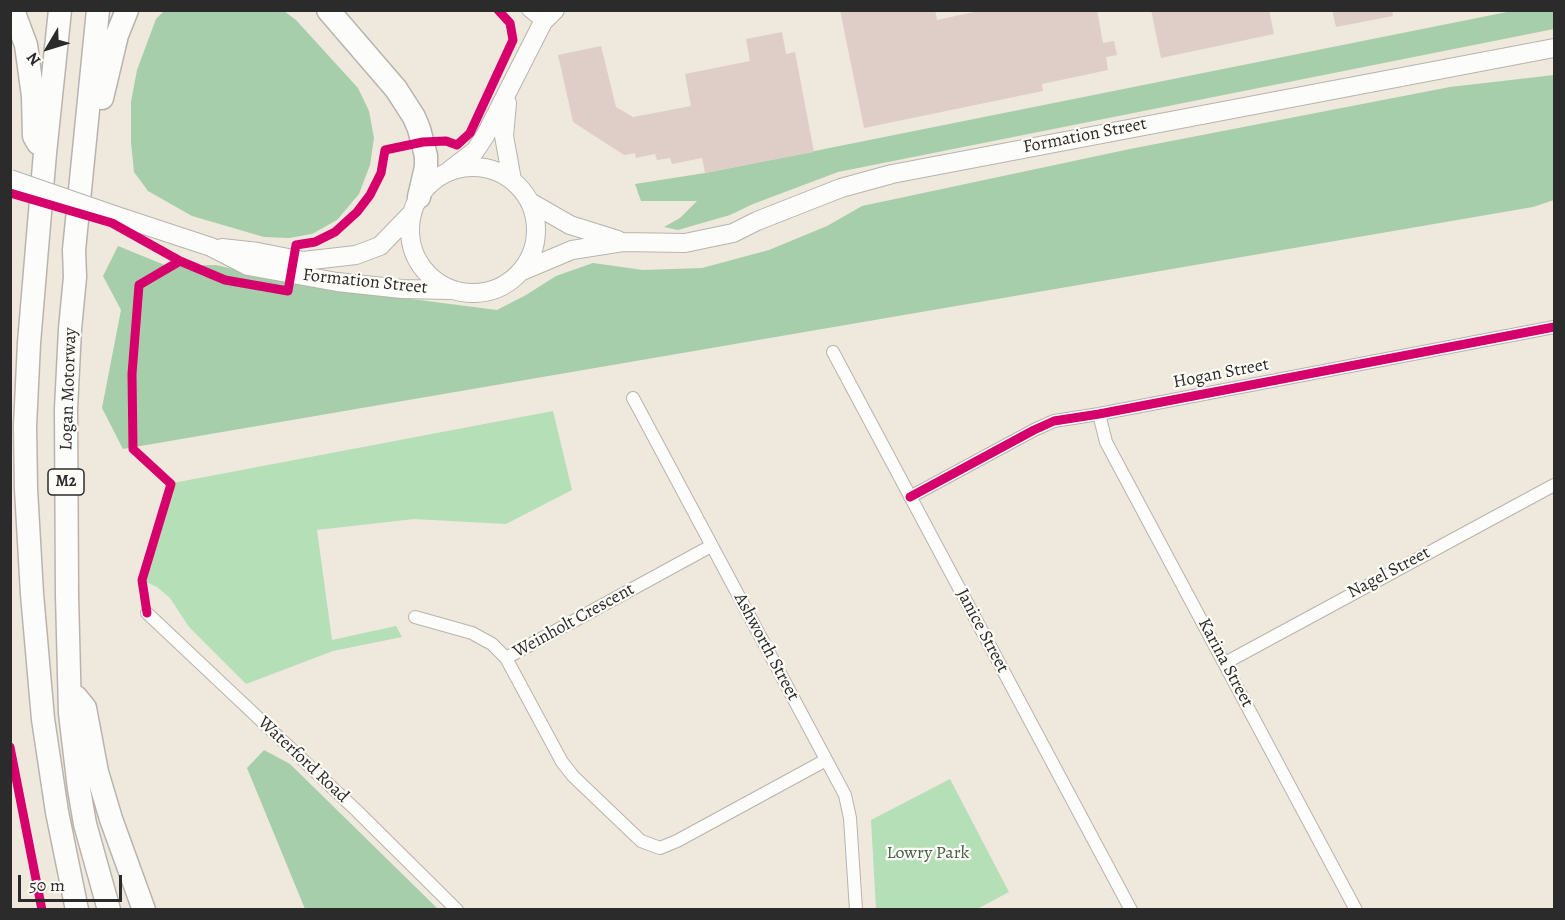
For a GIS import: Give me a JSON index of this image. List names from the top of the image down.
{
  "streets": {
    "highway": ["Logan Motorway", "M2"],
    "main road": ["Formation Street"],
    "street": [
      "Hogan Street",
      "Nagel Street",
      "Weinholt Crescent",
      "Janice Street",
      "Ashworth Street",
      "Karina Street",
      "Waterford Road"
    ]
  },
  "crossings": [
    ["Hogan Street", "Janice Street"],
    ["Hogan Street", "Karina Street"],
    ["Nagel Street", "Karina Street"],
    ["Weinholt Crescent", "Ashworth Street"]
  ],
  "parks": ["Lowry Park"],
  "scale_bar": "50 m",
  "north": "bottom left"
}
